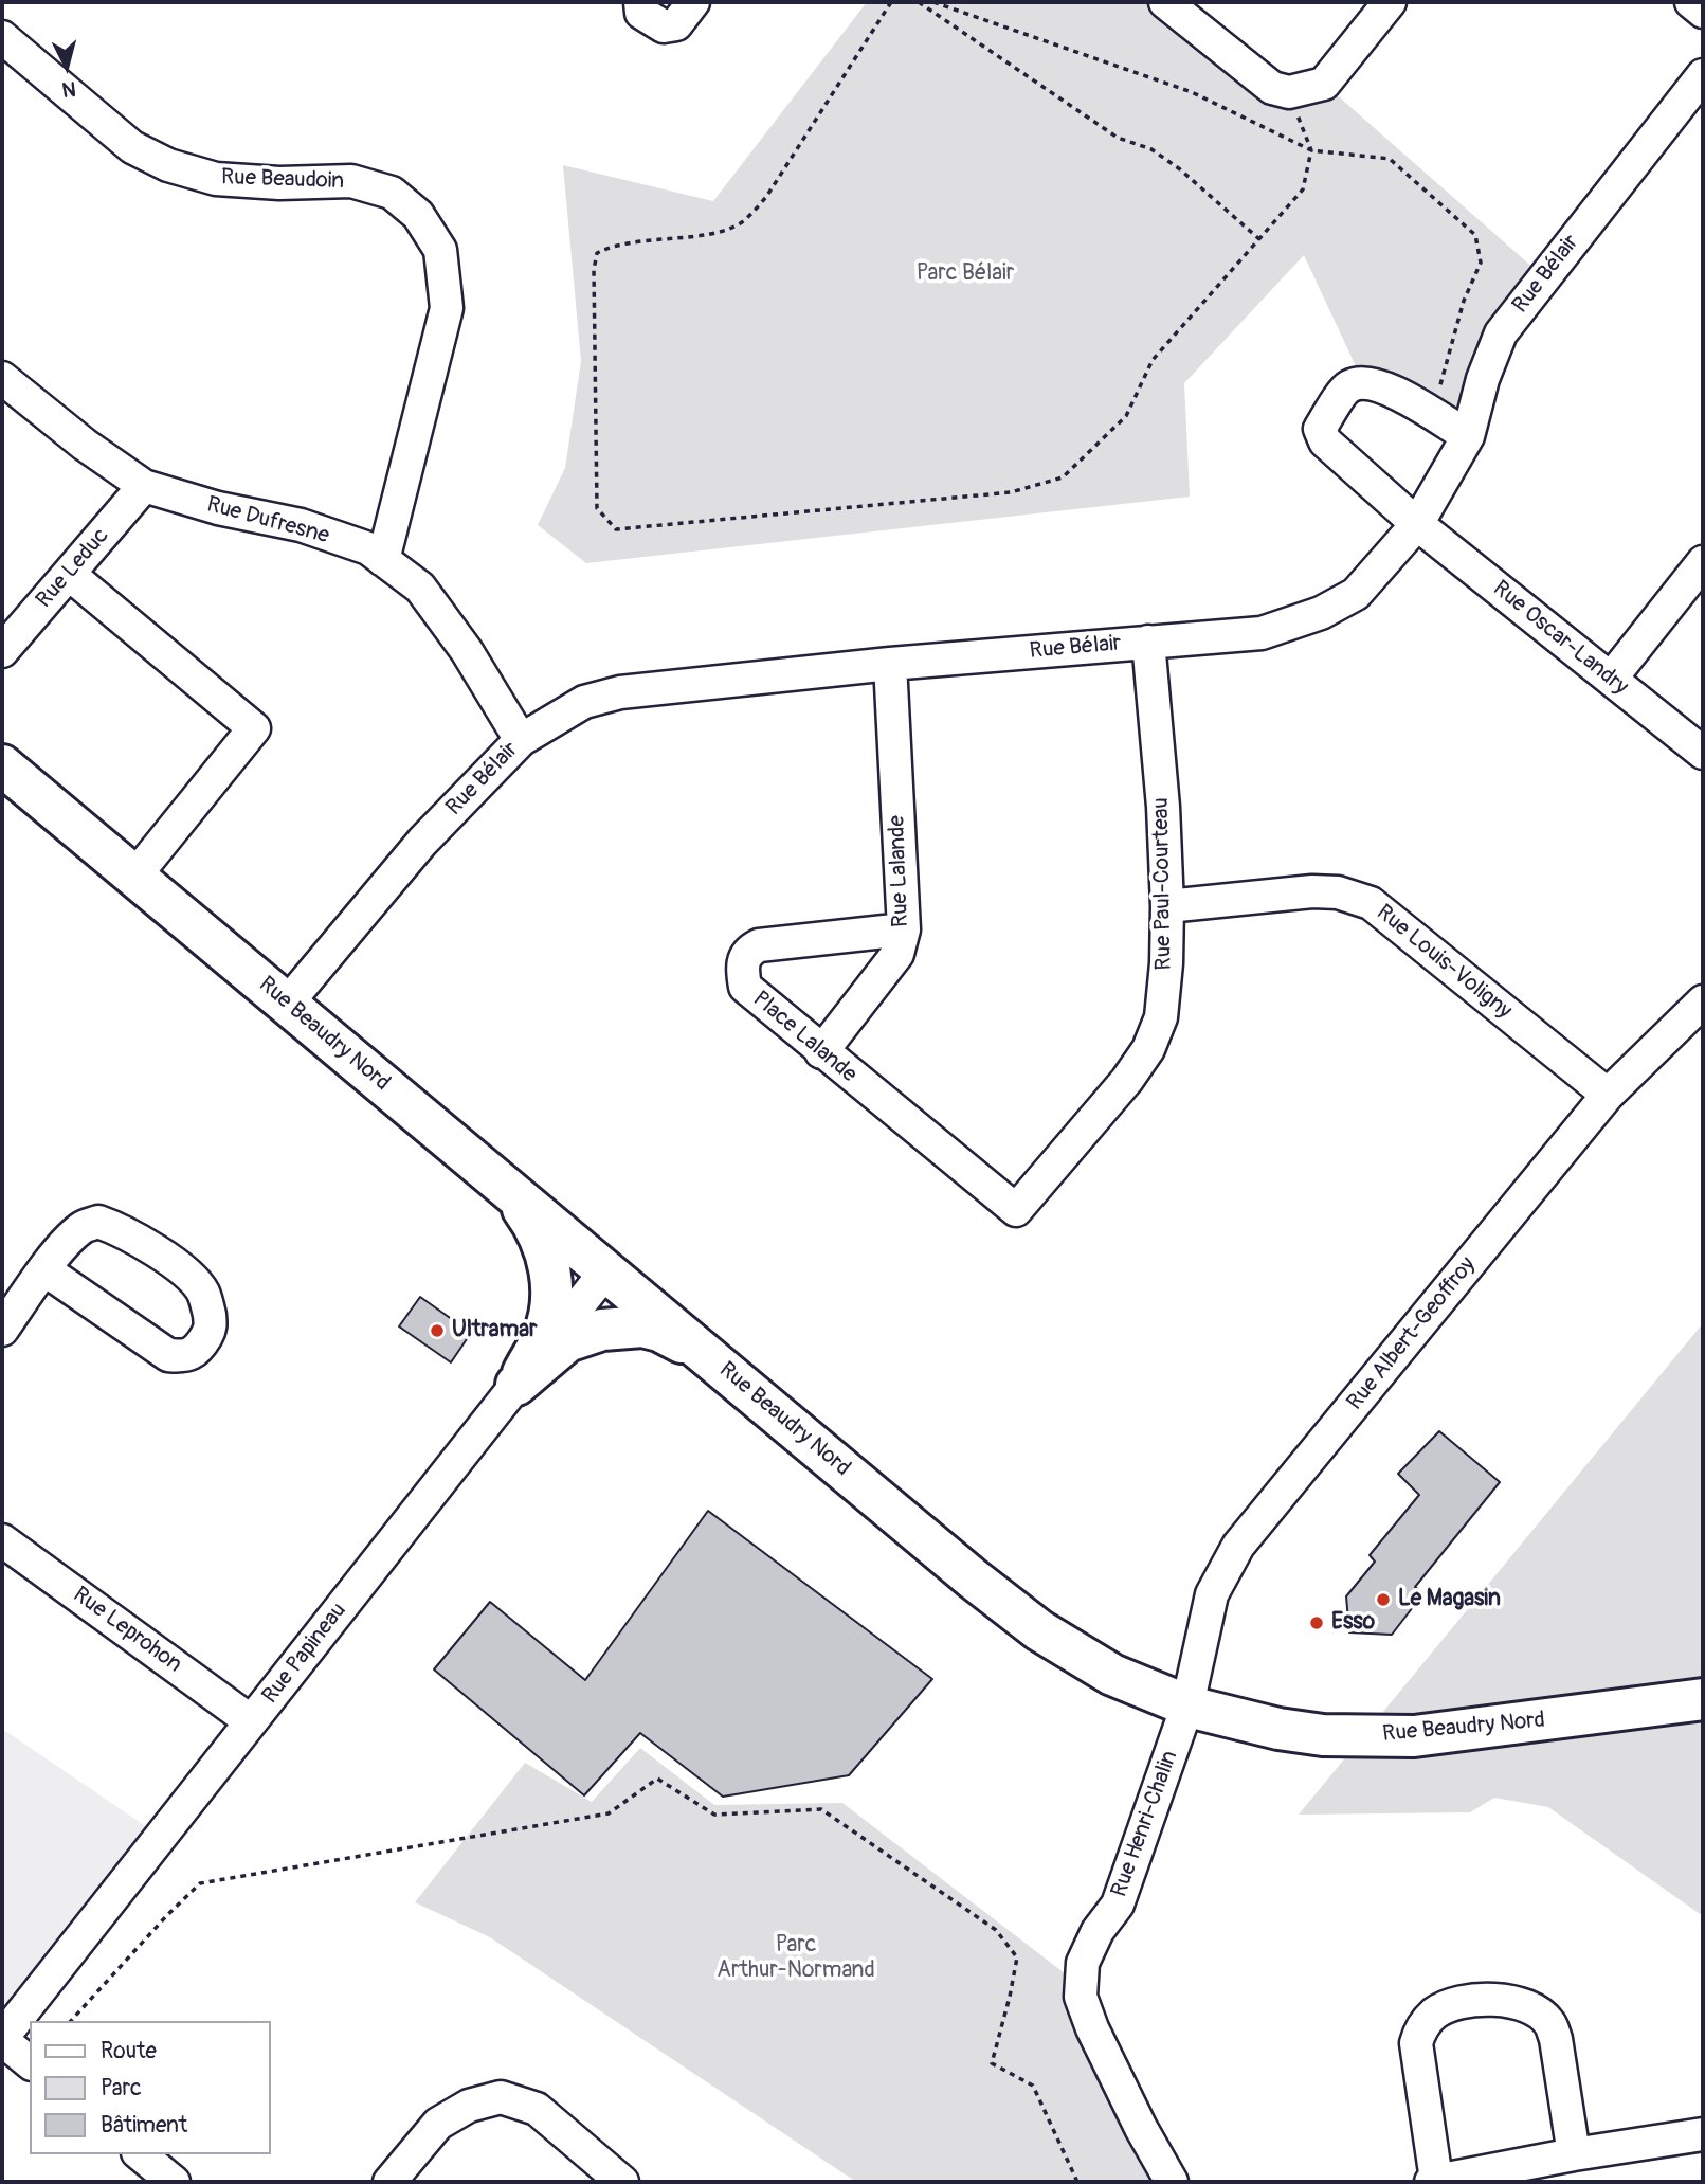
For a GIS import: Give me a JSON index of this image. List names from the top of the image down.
{
  "streets": {
    "main road": ["Rue Beaudry Nord"],
    "street": [
      "Rue Beaudoin",
      "Rue Bélair",
      "Rue Dufresne",
      "Rue Leduc",
      "Rue Oscar-Landry",
      "Rue Lalande",
      "Rue Paul-Courteau",
      "Rue Louis-Voligny",
      "Place Lalande",
      "Rue Albert-Geoffroy",
      "Rue Leprohon",
      "Rue Papineau",
      "Rue Henri-Chalin"
    ]
  },
  "crossings": [
    ["Rue Beaudoin", "Rue Dufresne"],
    ["Rue Bélair", "Rue Dufresne"],
    ["Rue Bélair", "Rue Oscar-Landry"],
    ["Rue Bélair", "Rue Lalande"],
    ["Rue Bélair", "Rue Paul-Courteau"],
    ["Rue Bélair", "Rue Beaudry Nord"],
    ["Rue Dufresne", "Rue Leduc"],
    ["Rue Lalande", "Place Lalande"],
    ["Rue Paul-Courteau", "Rue Louis-Voligny"],
    ["Rue Paul-Courteau", "Place Lalande"],
    ["Rue Louis-Voligny", "Rue Albert-Geoffroy"],
    ["Rue Beaudry Nord", "Rue Albert-Geoffroy"],
    ["Rue Beaudry Nord", "Rue Papineau"],
    ["Rue Beaudry Nord", "Rue Henri-Chalin"],
    ["Rue Albert-Geoffroy", "Rue Henri-Chalin"],
    ["Rue Leprohon", "Rue Papineau"]
  ],
  "parks": ["Parc Bélair", "Parc Arthur-Normand"],
  "places": ["Ultramar", "Le Magasin", "Esso"],
  "legend": ["Route", "Parc", "Bâtiment"],
  "north": "bottom"
}
